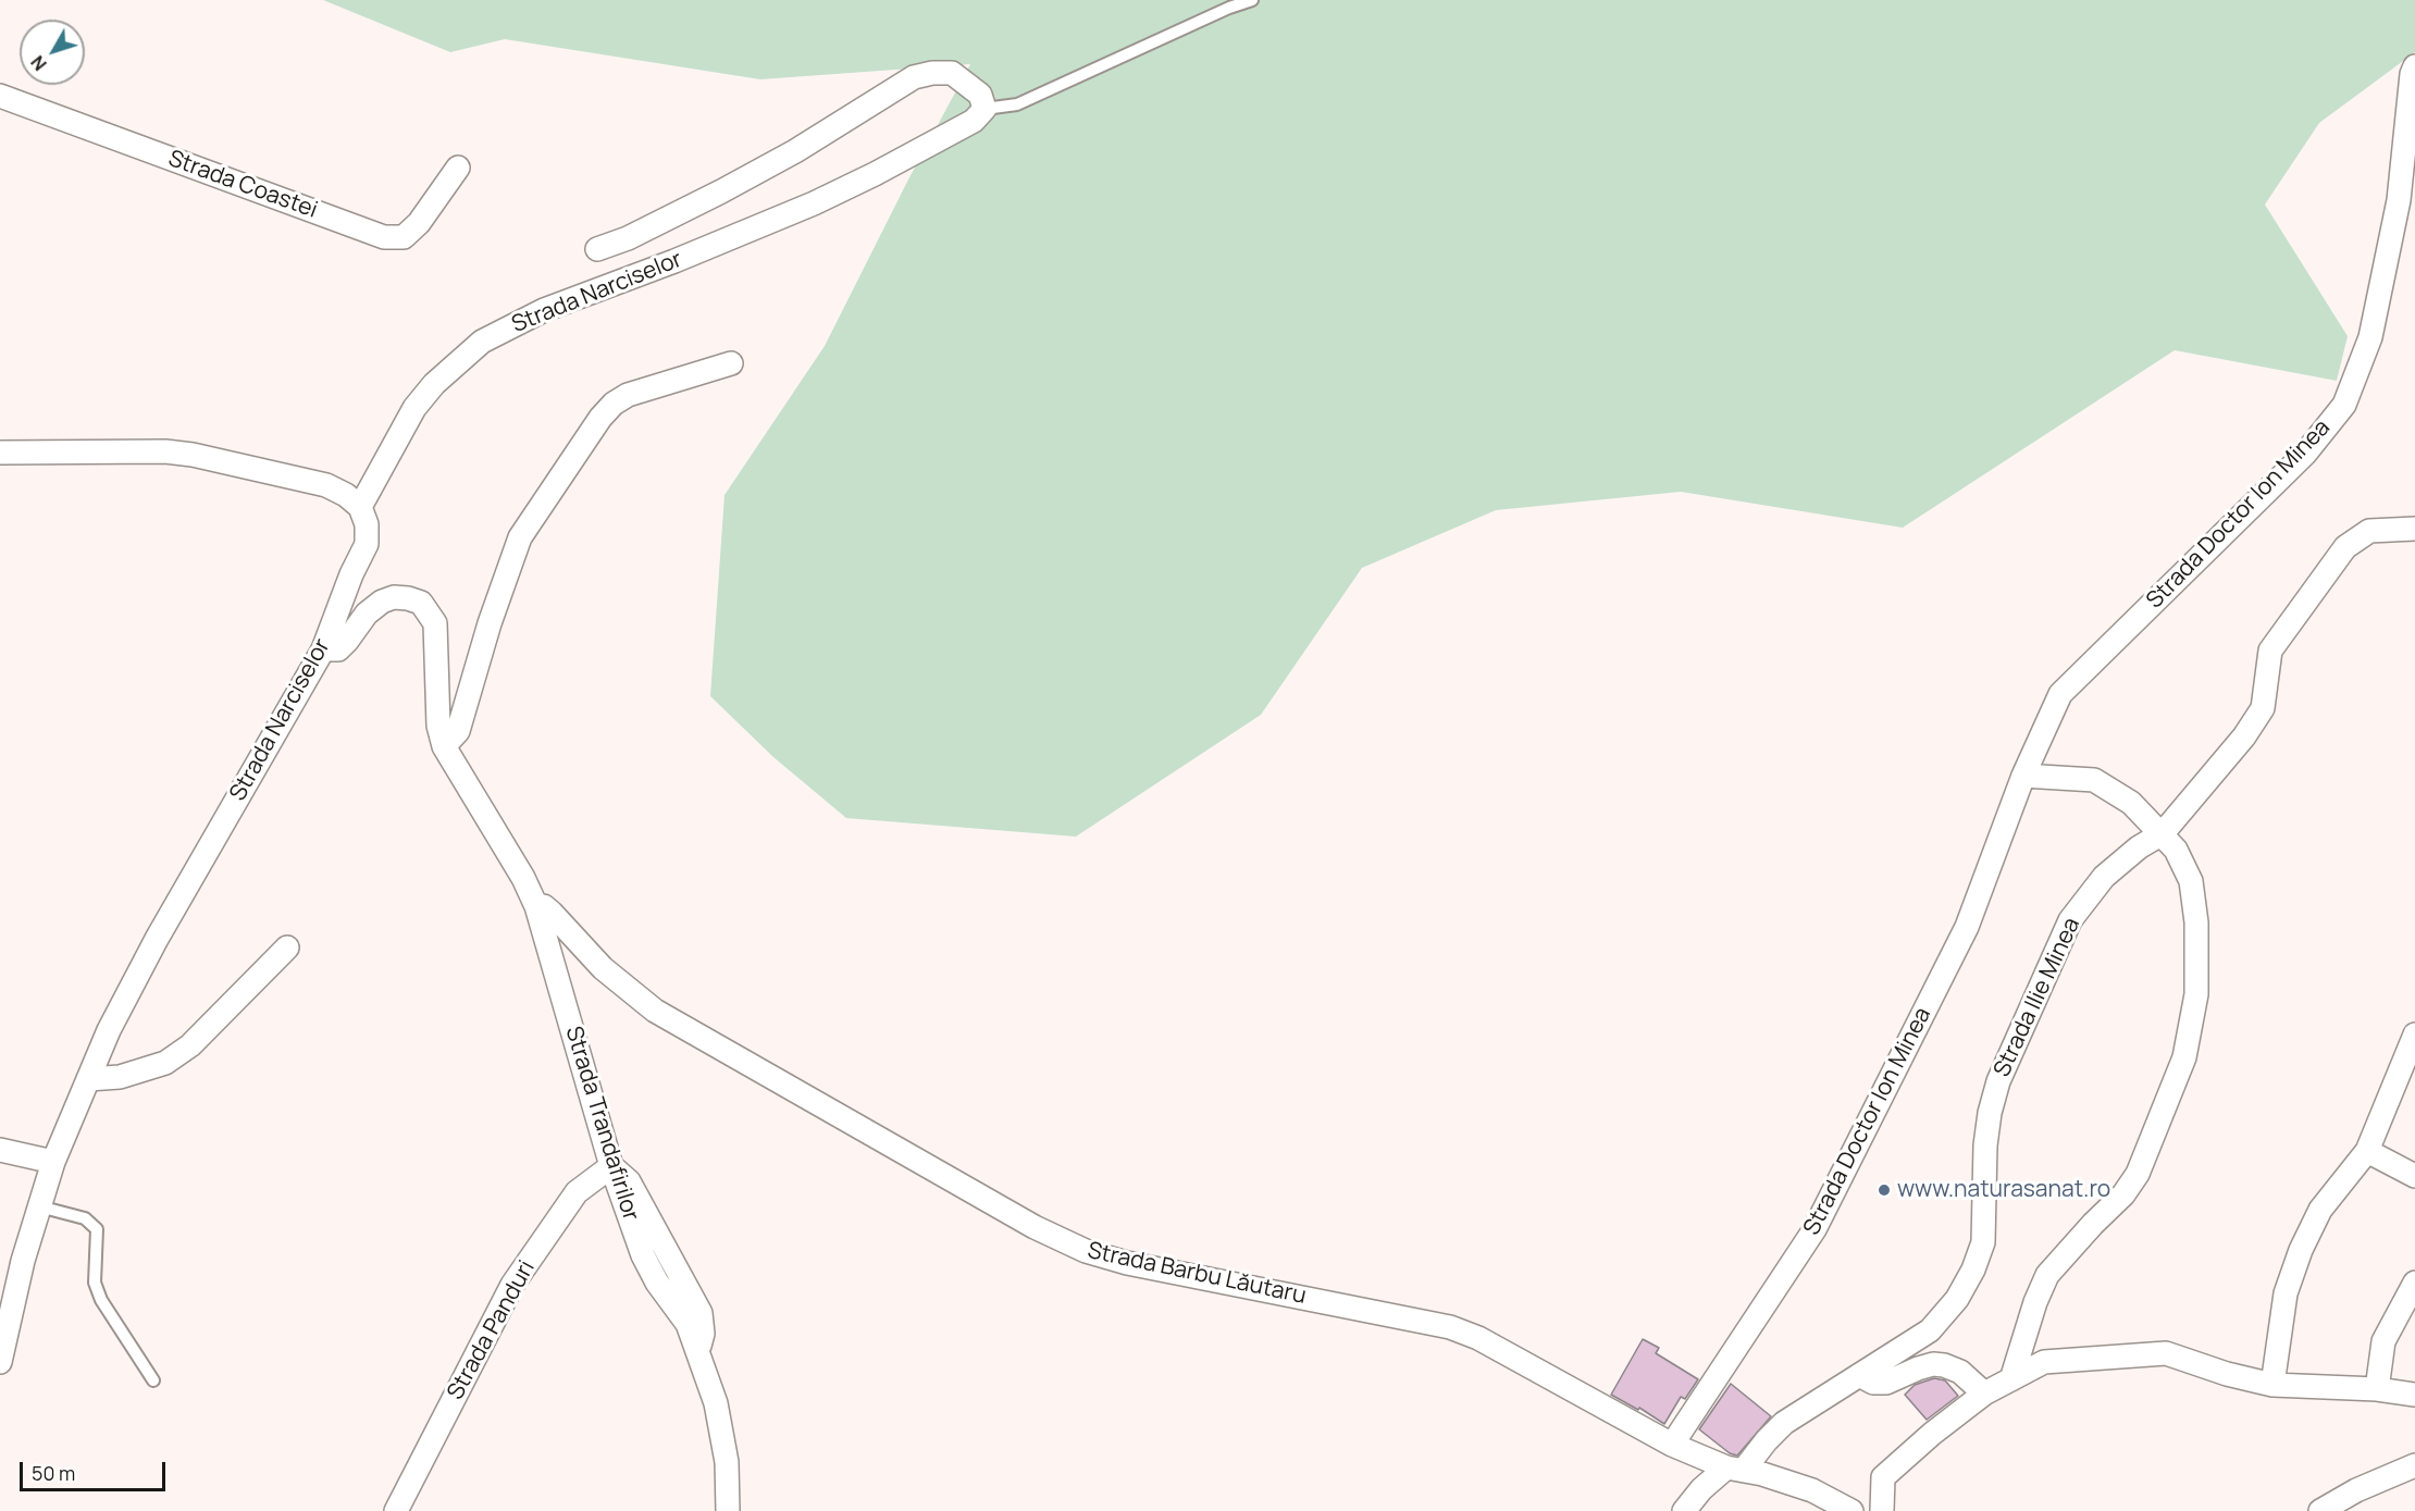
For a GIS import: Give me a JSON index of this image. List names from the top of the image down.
{
  "streets": {
    "street": [
      "Strada Coastei",
      "Strada Narciselor",
      "Strada Doctor Ion Minea",
      "Strada Ilie Minea",
      "Strada Trandafirilor",
      "Strada Barbu Lăutaru",
      "Strada Panduri"
    ]
  },
  "crossings": [
    ["Strada Narciselor", "Strada Trandafirilor"],
    ["Strada Doctor Ion Minea", "Strada Barbu Lăutaru"],
    ["Strada Ilie Minea", "Strada Barbu Lăutaru"],
    ["Strada Trandafirilor", "Strada Barbu Lăutaru"],
    ["Strada Trandafirilor", "Strada Panduri"]
  ],
  "places": ["www.naturasanat.ro"],
  "scale_bar": "50 m",
  "north": "bottom left"
}
